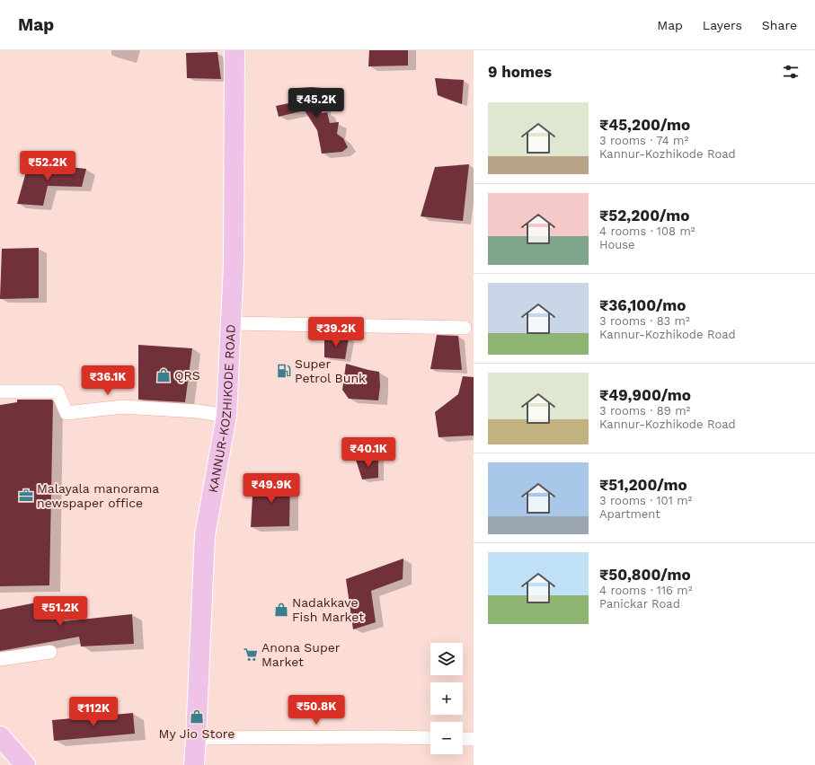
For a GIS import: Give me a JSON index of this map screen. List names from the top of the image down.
{
  "streets": {
    "main road": ["KANNUR-KOZHIKODE ROAD"]
  },
  "places": {
    "fuel station": ["Super Petrol Bunk"],
    "shop": ["QRS", "Nadakkave Fish Market", "My Jio Store"],
    "office": ["Malayala manorama newspaper office"],
    "supermarket": ["Anona Super Market"]
  },
  "page": {
    "header": "Map",
    "nav": ["Map", "Layers", "Share"],
    "heading": "9 homes",
    "price": [
      "₹45.2K",
      "₹52.2K",
      "₹39.2K",
      "₹36.1K",
      "₹40.1K",
      "₹49.9K",
      "₹51.2K",
      "₹50.8K",
      "₹112K"
    ],
    "list": [
      {
        "name": "₹45,200/mo",
        "note": "3 rooms · 74 m² · Kannur-Kozhikode Road"
      },
      {
        "name": "₹52,200/mo",
        "note": "4 rooms · 108 m² · House"
      },
      {
        "name": "₹36,100/mo",
        "note": "3 rooms · 83 m² · Kannur-Kozhikode Road"
      },
      {
        "name": "₹49,900/mo",
        "note": "3 rooms · 89 m² · Kannur-Kozhikode Road"
      },
      {
        "name": "₹51,200/mo",
        "note": "3 rooms · 101 m² · Apartment"
      },
      {
        "name": "₹50,800/mo",
        "note": "4 rooms · 116 m² · Panickar Road"
      }
    ],
    "map_buttons": ["+", "−"]
  }
}
